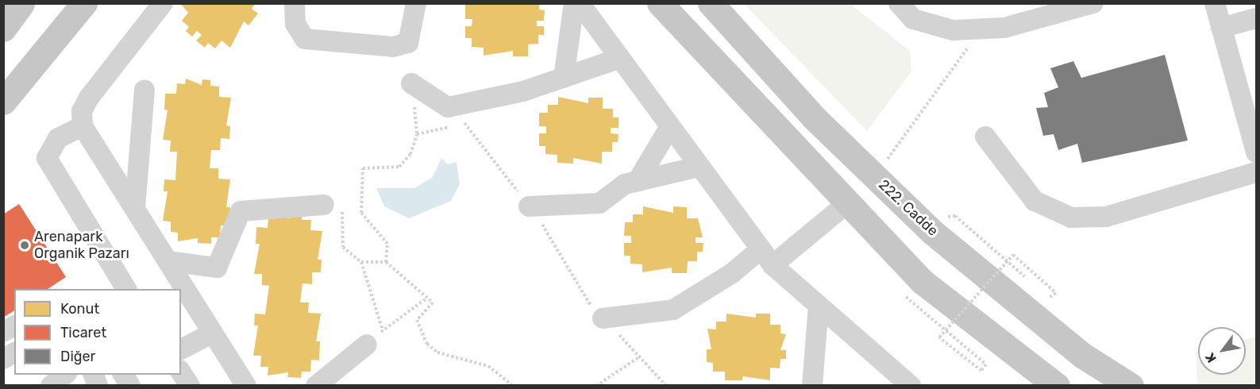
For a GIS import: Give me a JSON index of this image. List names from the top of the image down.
{
  "streets": {
    "main road": ["222. Cadde"]
  },
  "places": ["Arenapark Organik Pazarı"],
  "legend": ["Konut", "Ticaret", "Diğer"],
  "north": "bottom left"
}
